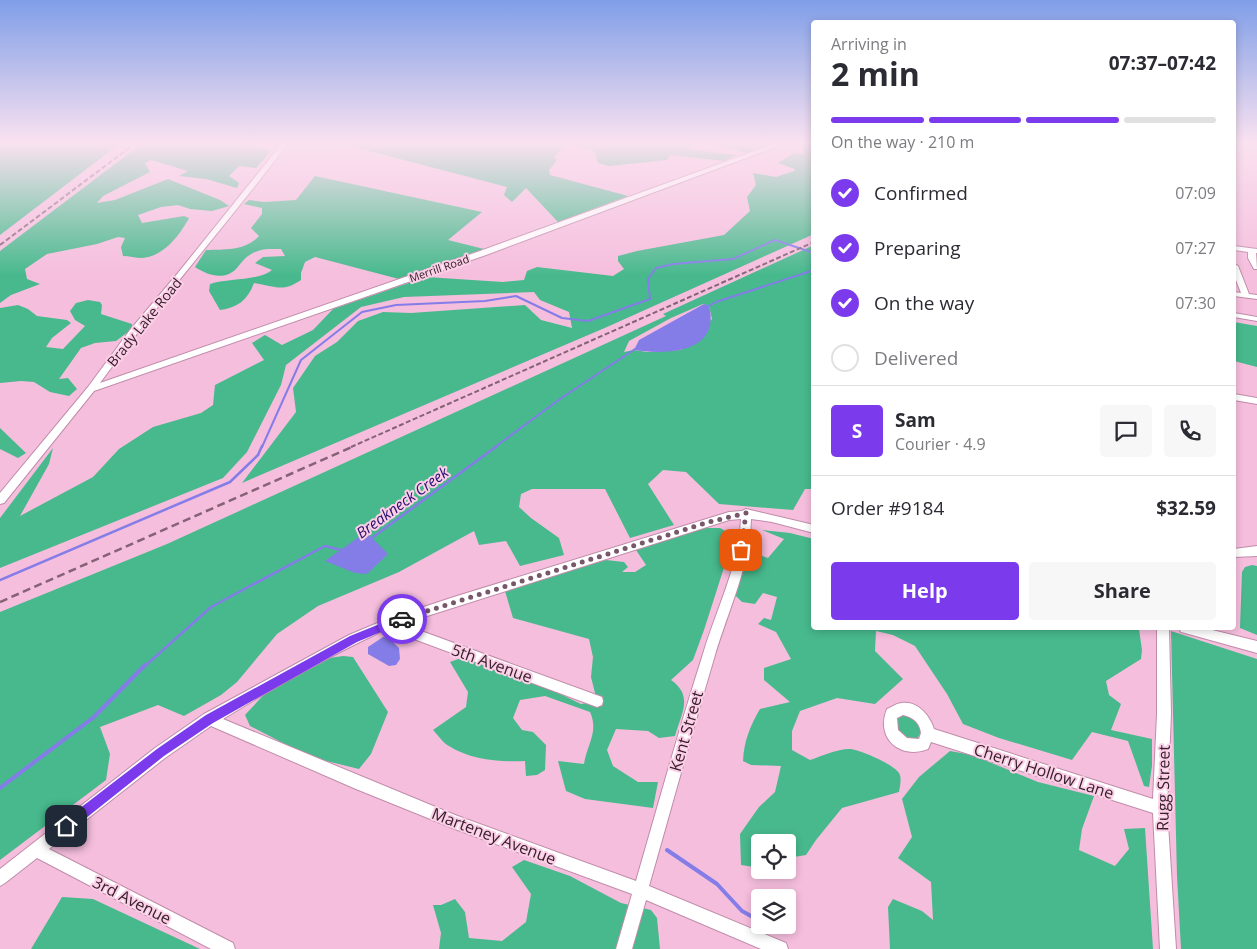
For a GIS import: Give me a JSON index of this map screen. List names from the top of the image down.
{
  "streets": {
    "street": [
      "Merrill Road",
      "Brady Lake Road",
      "5th Avenue",
      "Kent Street",
      "Cherry Hollow Lane",
      "Rugg Street",
      "Marteney Avenue",
      "3rd Avenue"
    ]
  },
  "crossings": [
    ["Merrill Road", "Brady Lake Road"],
    ["Kent Street", "Marteney Avenue"],
    ["Cherry Hollow Lane", "Rugg Street"]
  ],
  "water": ["Breakneck Creek"],
  "page": {
    "heading": ["2 min", "Arriving in", "07:37–07:42"],
    "panel": [
      "Sam",
      "Courier · 4.9",
      "Order #9184",
      "$32.59"
    ],
    "bar": "On the way · 210 m",
    "list": [
      ["Confirmed", "07:09"],
      ["Preparing", "07:27"],
      ["On the way", "07:30"],
      "Delivered"
    ],
    "round": "S",
    "buttons": ["Help", "Share"]
  }
}
